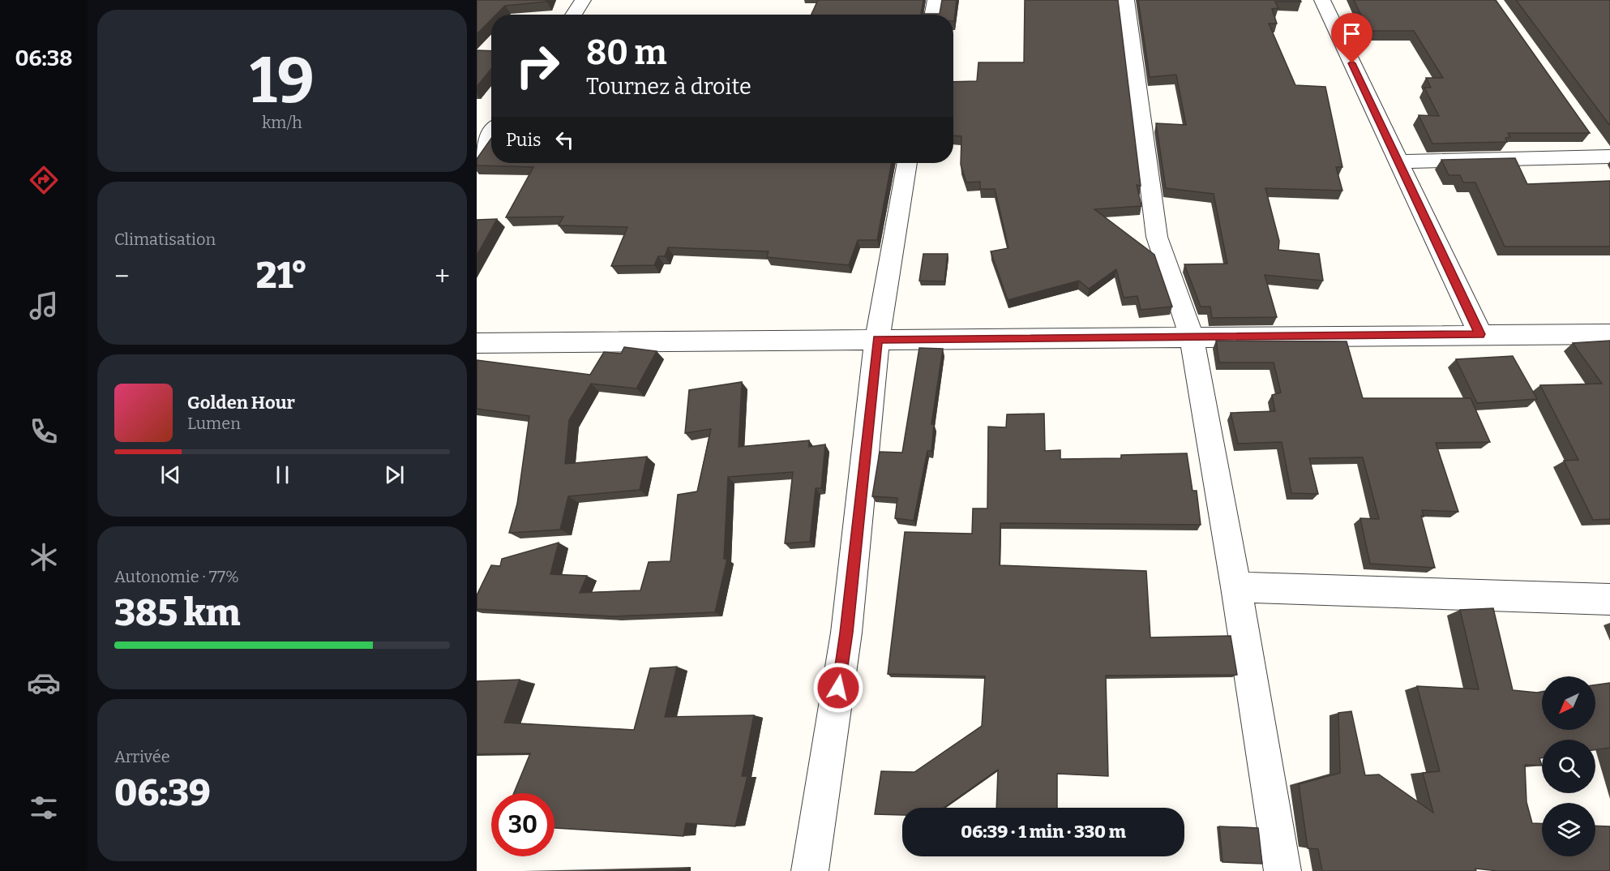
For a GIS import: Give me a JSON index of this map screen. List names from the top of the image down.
{
  "north": "bottom left",
  "page": {
    "tabs": "06:38",
    "tile": [
      ["19", "km/h"],
      "Climatisation",
      ["Autonomie · 77%", "385 km"],
      ["Arrivée", "06:39"]
    ],
    "turn": ["80 m", "Tournez à droite"],
    "then": "Puis",
    "heat": ["−", "21°", "+"],
    "song": ["Golden Hour", "Lumen"],
    "limit": "30",
    "trip": "06:39 · 1 min · 330 m"
  }
}
